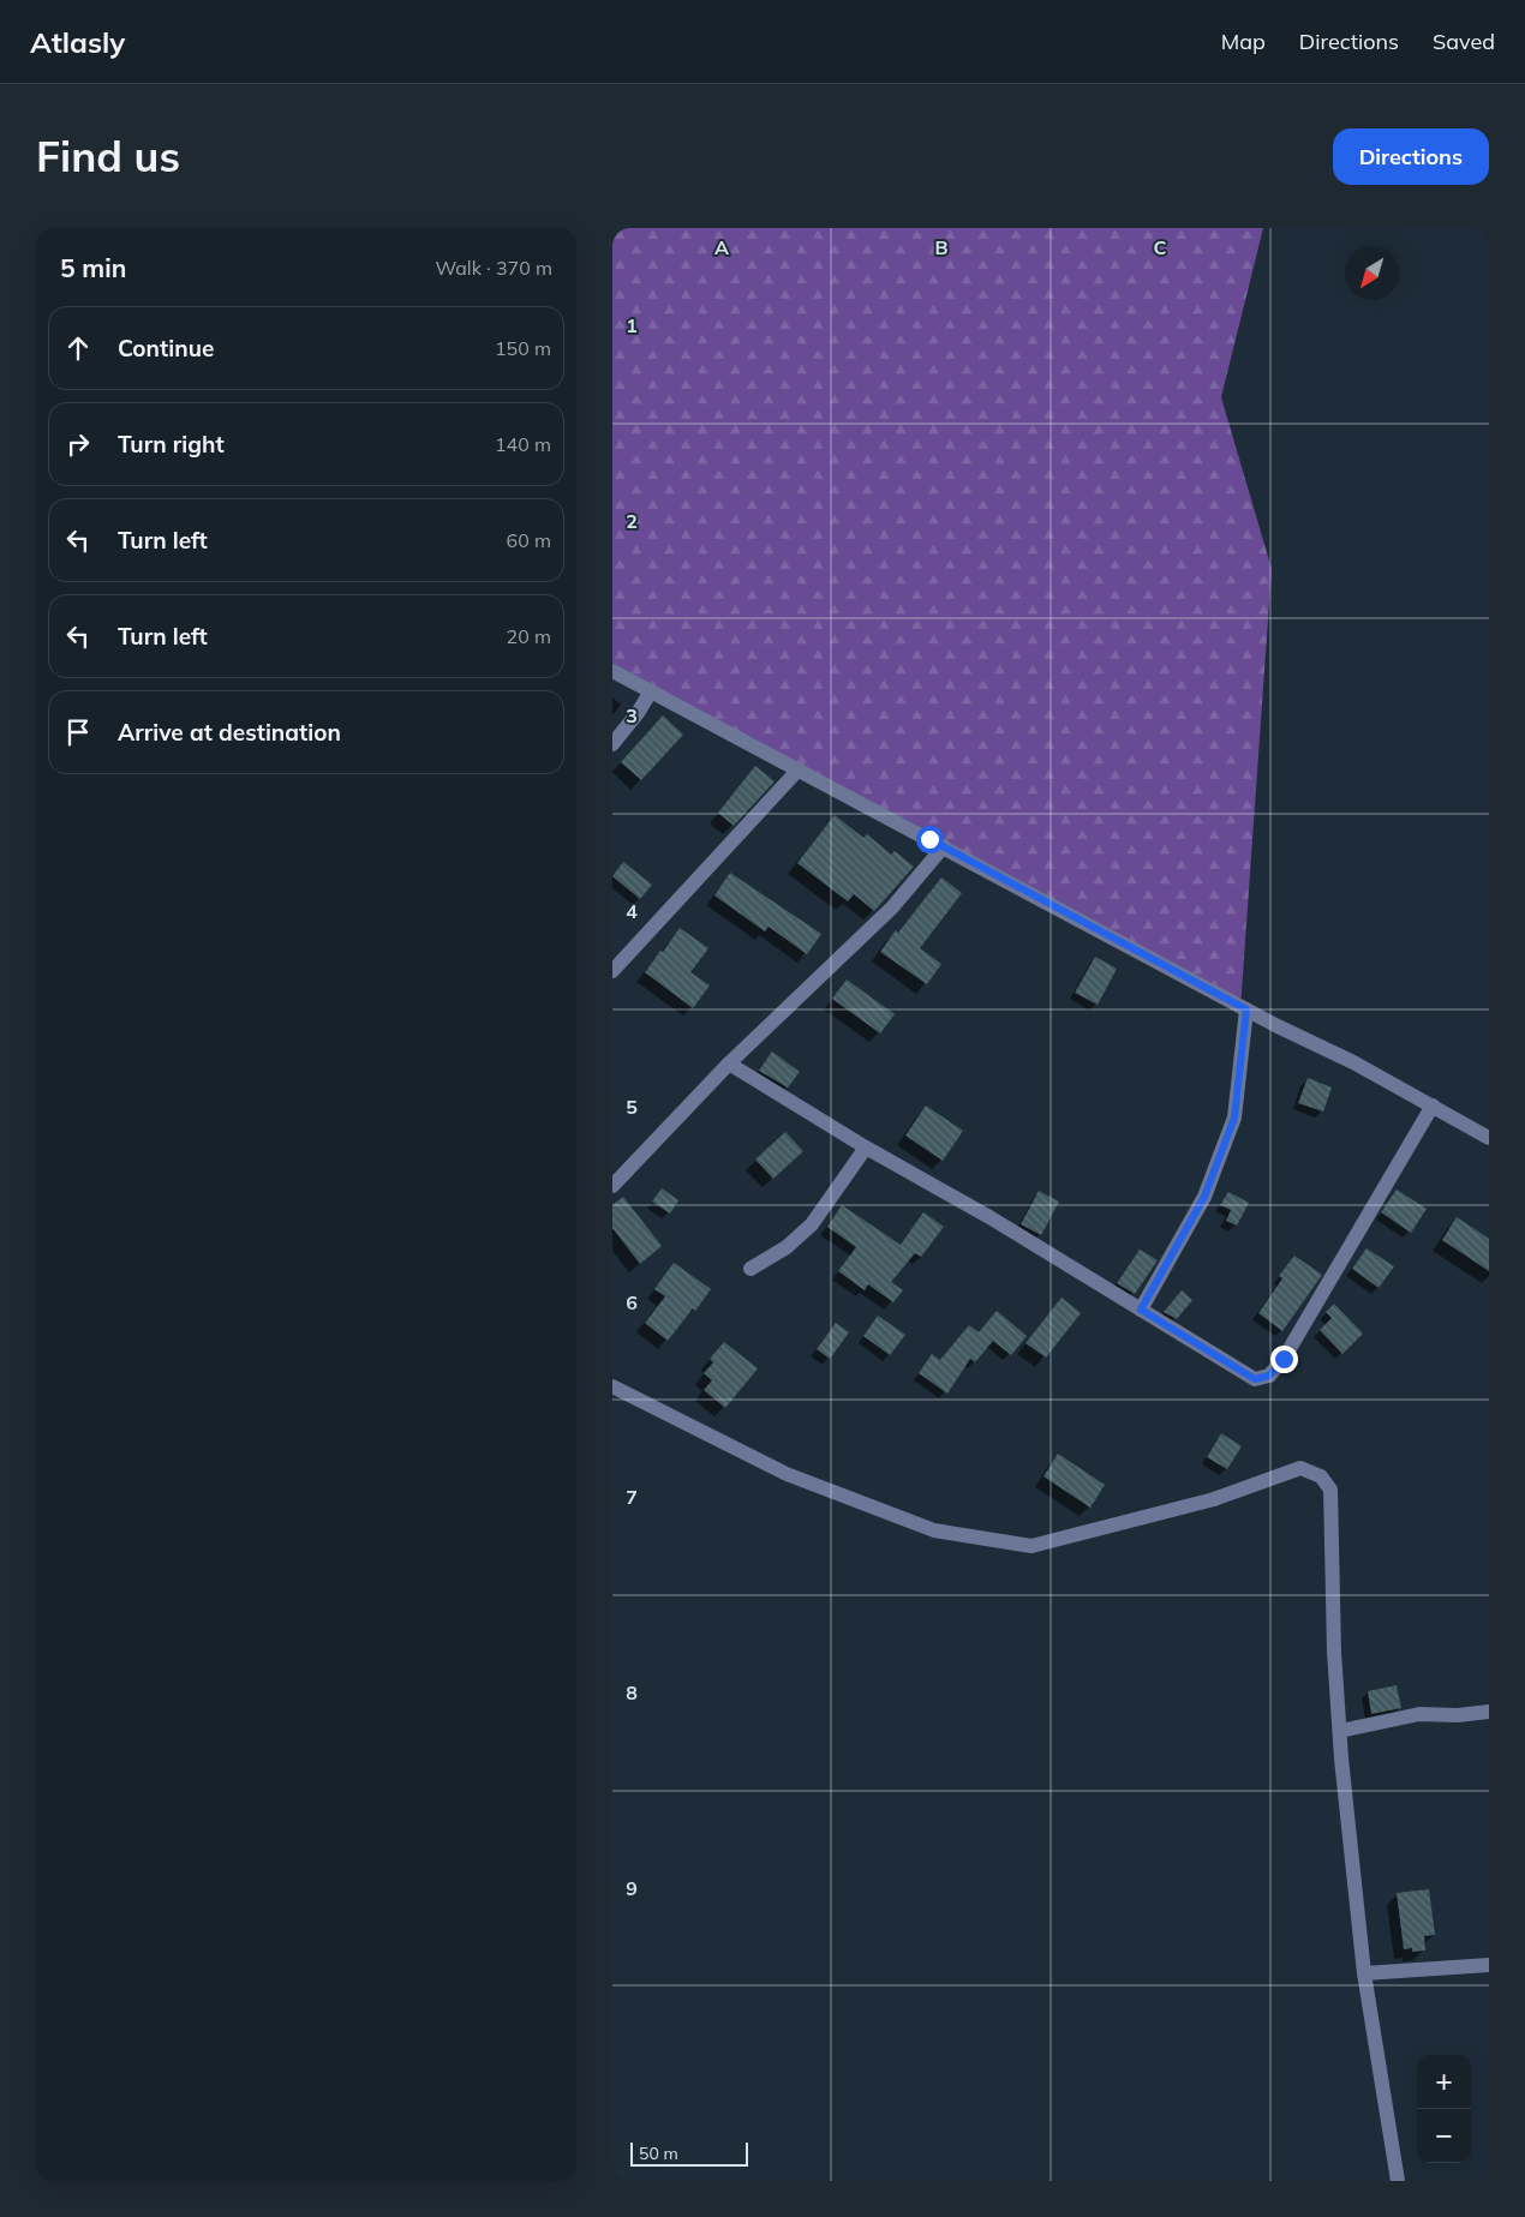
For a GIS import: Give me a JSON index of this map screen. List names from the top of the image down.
{
  "scale_bar": "50 m",
  "north": "bottom left",
  "page": {
    "header": "Atlasly",
    "nav": ["Map", "Directions", "Saved"],
    "buttons": "Directions",
    "title": "Find us",
    "heading": ["5 min", "Walk · 370 m"],
    "list": [
      ["Continue", "150 m"],
      ["Turn right", "140 m"],
      ["Turn left", "60 m"],
      ["Turn left", "20 m"],
      "Arrive at destination"
    ],
    "map_buttons": ["+", "−"],
    "scale": "50 m"
  },
  "grid": {
    "columns": ["A", "B", "C"],
    "rows": [
      "1",
      "2",
      "3",
      "4",
      "5",
      "6",
      "7",
      "8",
      "9"
    ]
  }
}
